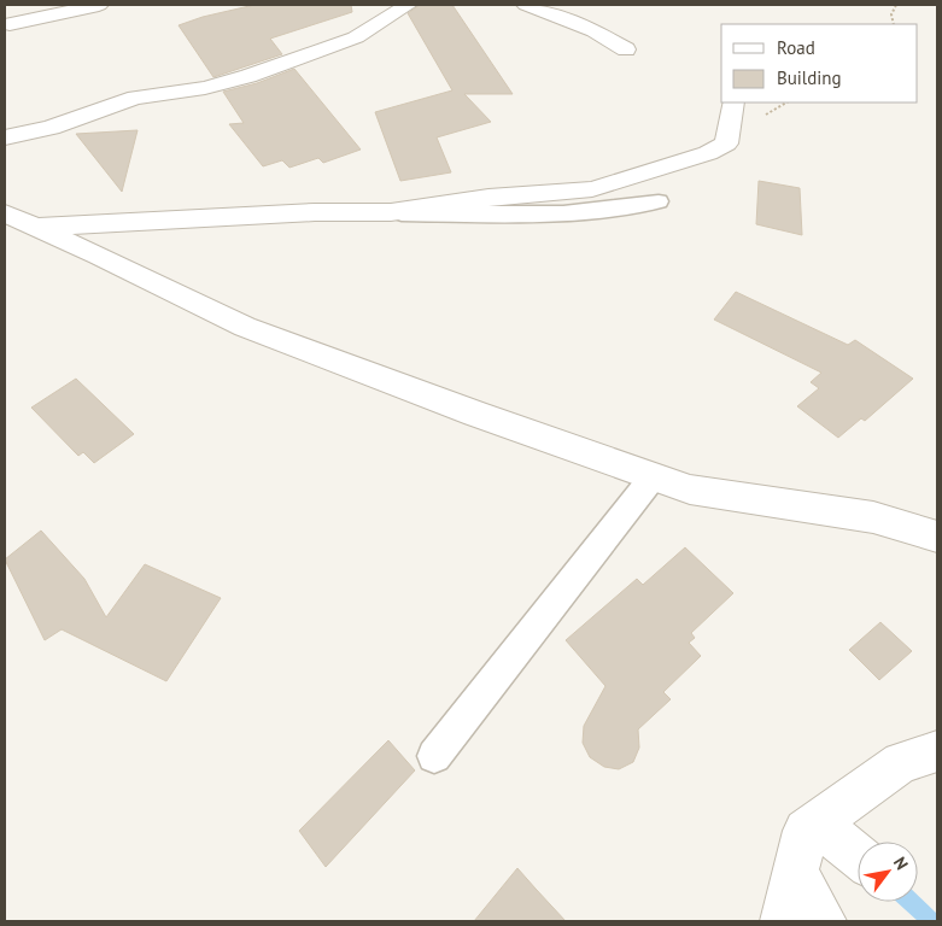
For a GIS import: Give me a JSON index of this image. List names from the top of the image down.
{
  "legend": ["Road", "Building"],
  "north": "top right"
}
